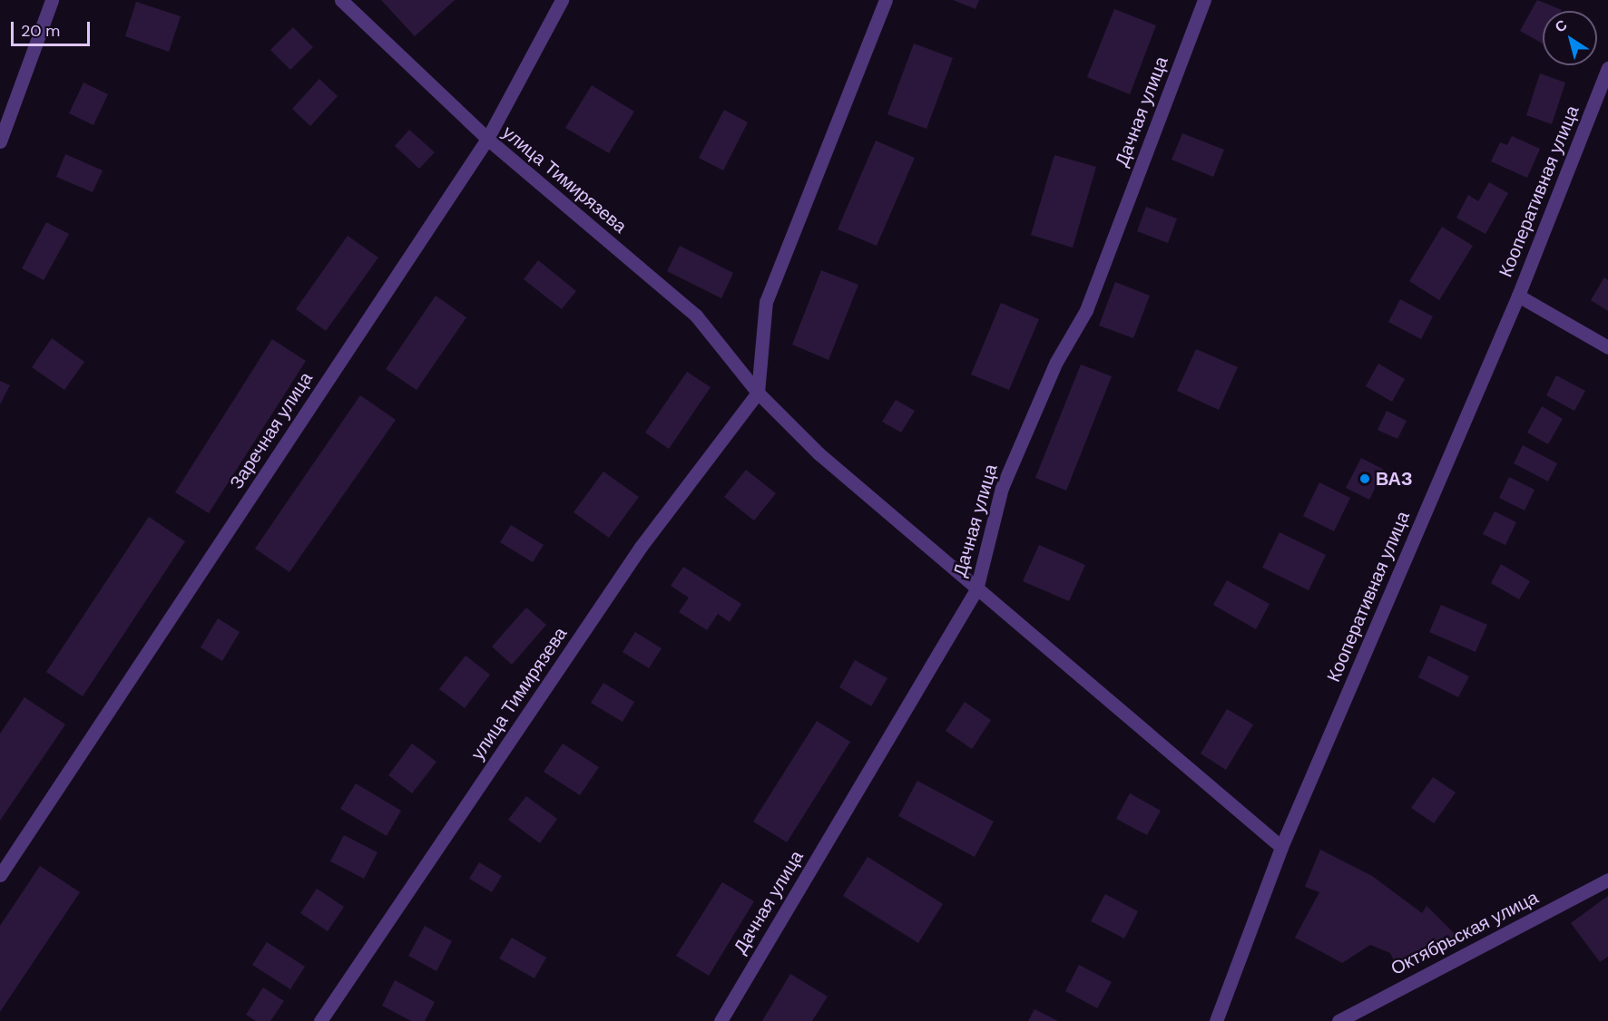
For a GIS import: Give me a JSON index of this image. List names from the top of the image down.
{
  "streets": {
    "street": [
      "Дачная улица",
      "улица Тимирязева",
      "Кооперативная улица",
      "Заречная улица",
      "Октябрьская улица"
    ]
  },
  "crossings": [
    ["Дачная улица", "улица Тимирязева"],
    ["улица Тимирязева", "Кооперативная улица"],
    ["улица Тимирязева", "Заречная улица"]
  ],
  "places": ["ВАЗ"],
  "scale_bar": "20 m",
  "north": "top left"
}
